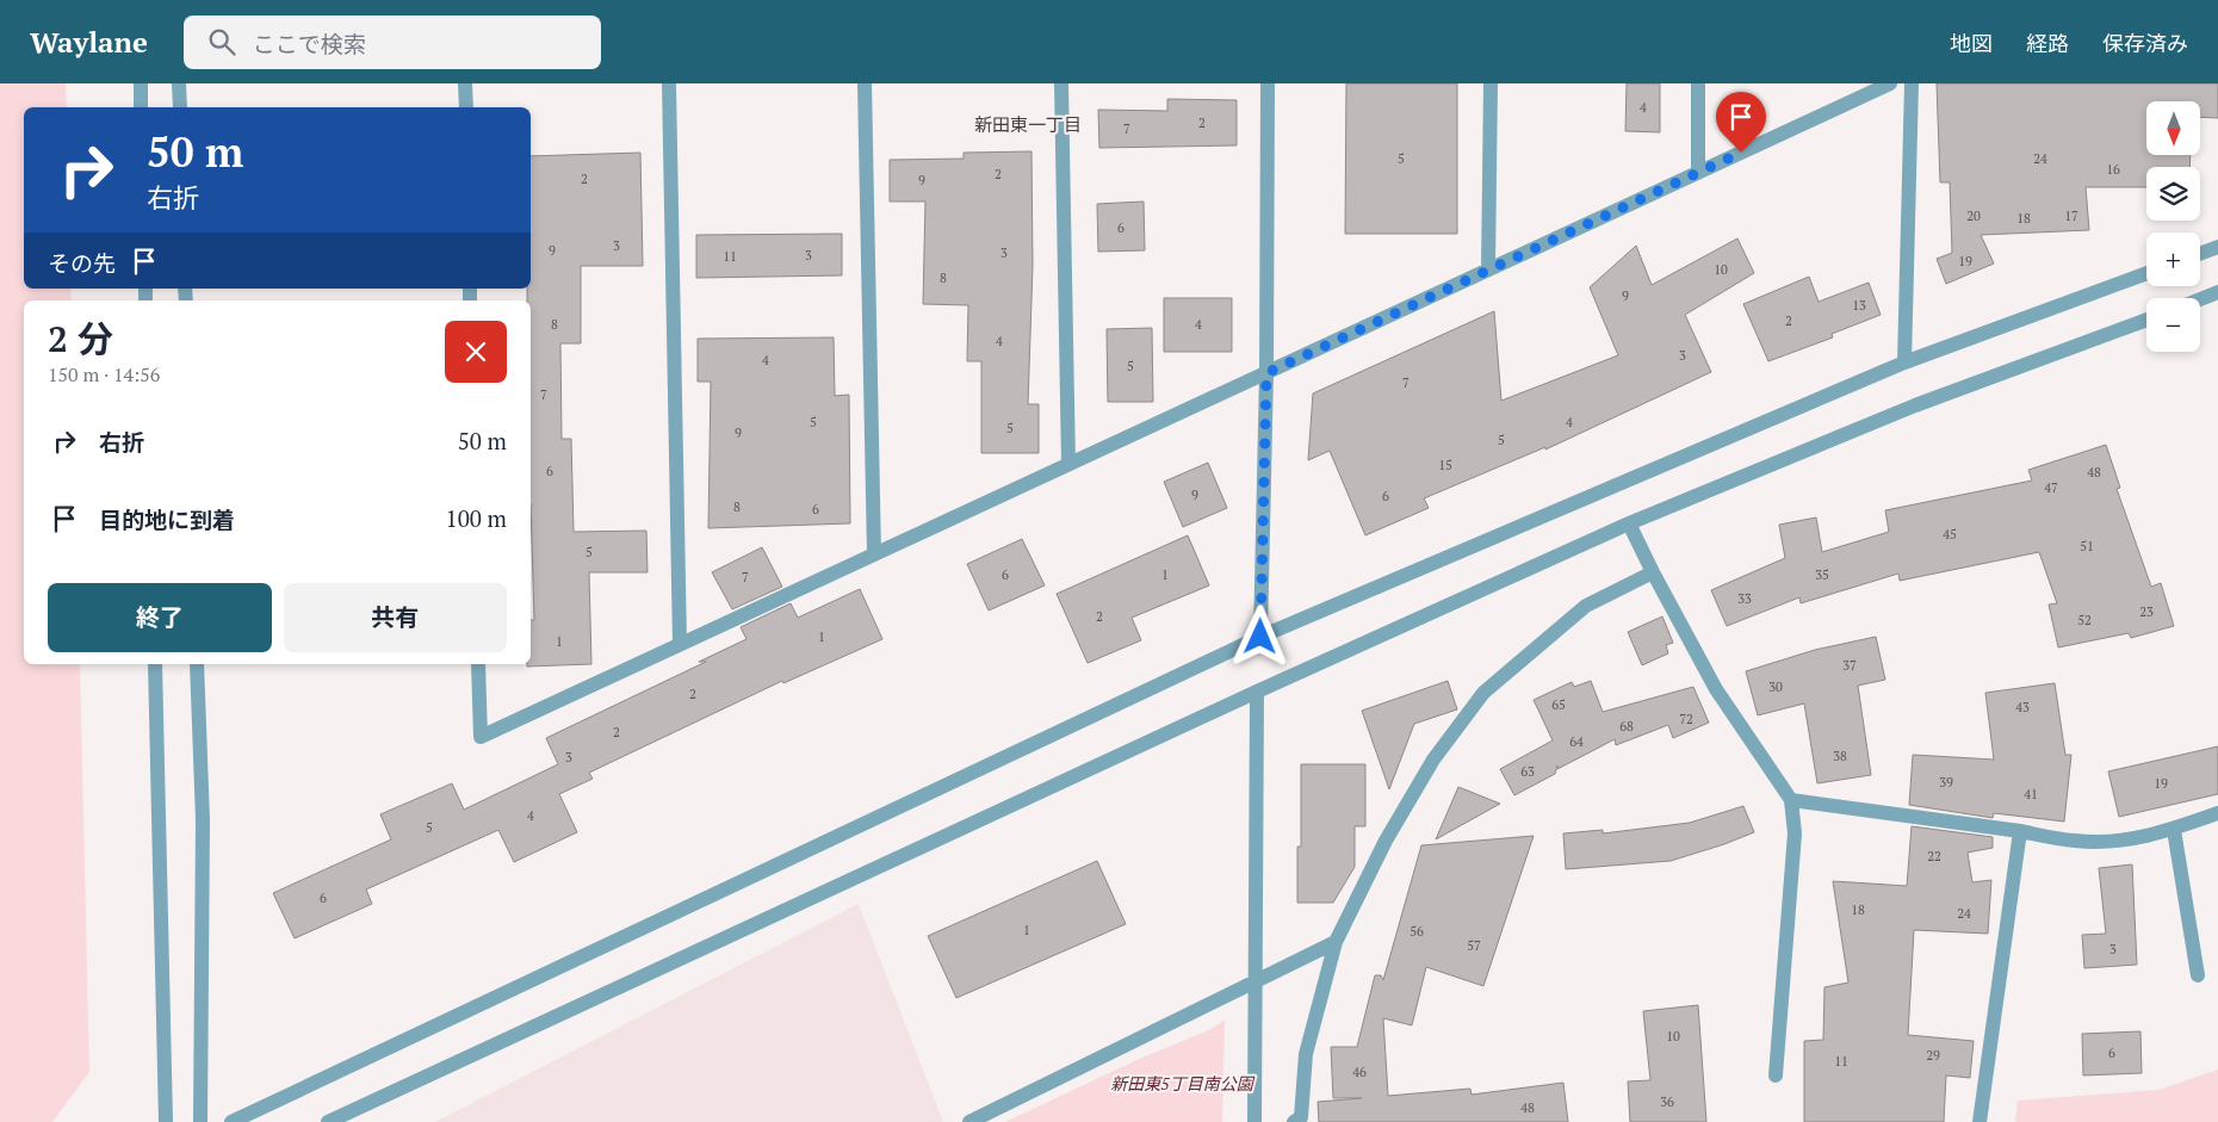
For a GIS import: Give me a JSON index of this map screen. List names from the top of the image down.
{
  "districts": ["新田東一丁目"],
  "parks": ["新田東5丁目南公園"],
  "house_numbers": [
    "4",
    "2",
    "7",
    "5",
    "24",
    "16",
    "2",
    "2",
    "9",
    "20",
    "17",
    "18",
    "6",
    "3",
    "9",
    "3",
    "3",
    "11",
    "19",
    "10",
    "8",
    "9",
    "13",
    "2",
    "8",
    "4",
    "4",
    "3",
    "4",
    "5",
    "7",
    "7",
    "5",
    "4",
    "5",
    "9",
    "5",
    "15",
    "6",
    "48",
    "47",
    "9",
    "6",
    "8",
    "6",
    "45",
    "51",
    "5",
    "6",
    "1",
    "35",
    "7",
    "33",
    "23",
    "2",
    "52",
    "1",
    "1",
    "37",
    "30",
    "2",
    "65",
    "43",
    "72",
    "68",
    "2",
    "64",
    "38",
    "3",
    "63",
    "39",
    "19",
    "41",
    "4",
    "5",
    "22",
    "6",
    "18",
    "24",
    "1",
    "56",
    "57",
    "3",
    "10",
    "6",
    "29",
    "11",
    "46",
    "36",
    "48"
  ],
  "north": "bottom",
  "page": {
    "header": "Waylane",
    "search": "ここで検索",
    "nav": ["地図", "経路", "保存済み"],
    "map_buttons": ["+", "−"],
    "turn": ["50 m", "右折"],
    "then": "その先",
    "heading": ["2 分", "150 m · 14:56"],
    "list": [
      {
        "name": "右折",
        "value": "50 m"
      },
      {
        "name": "目的地に到着",
        "value": "100 m"
      }
    ],
    "buttons": ["終了", "共有"]
  }
}
